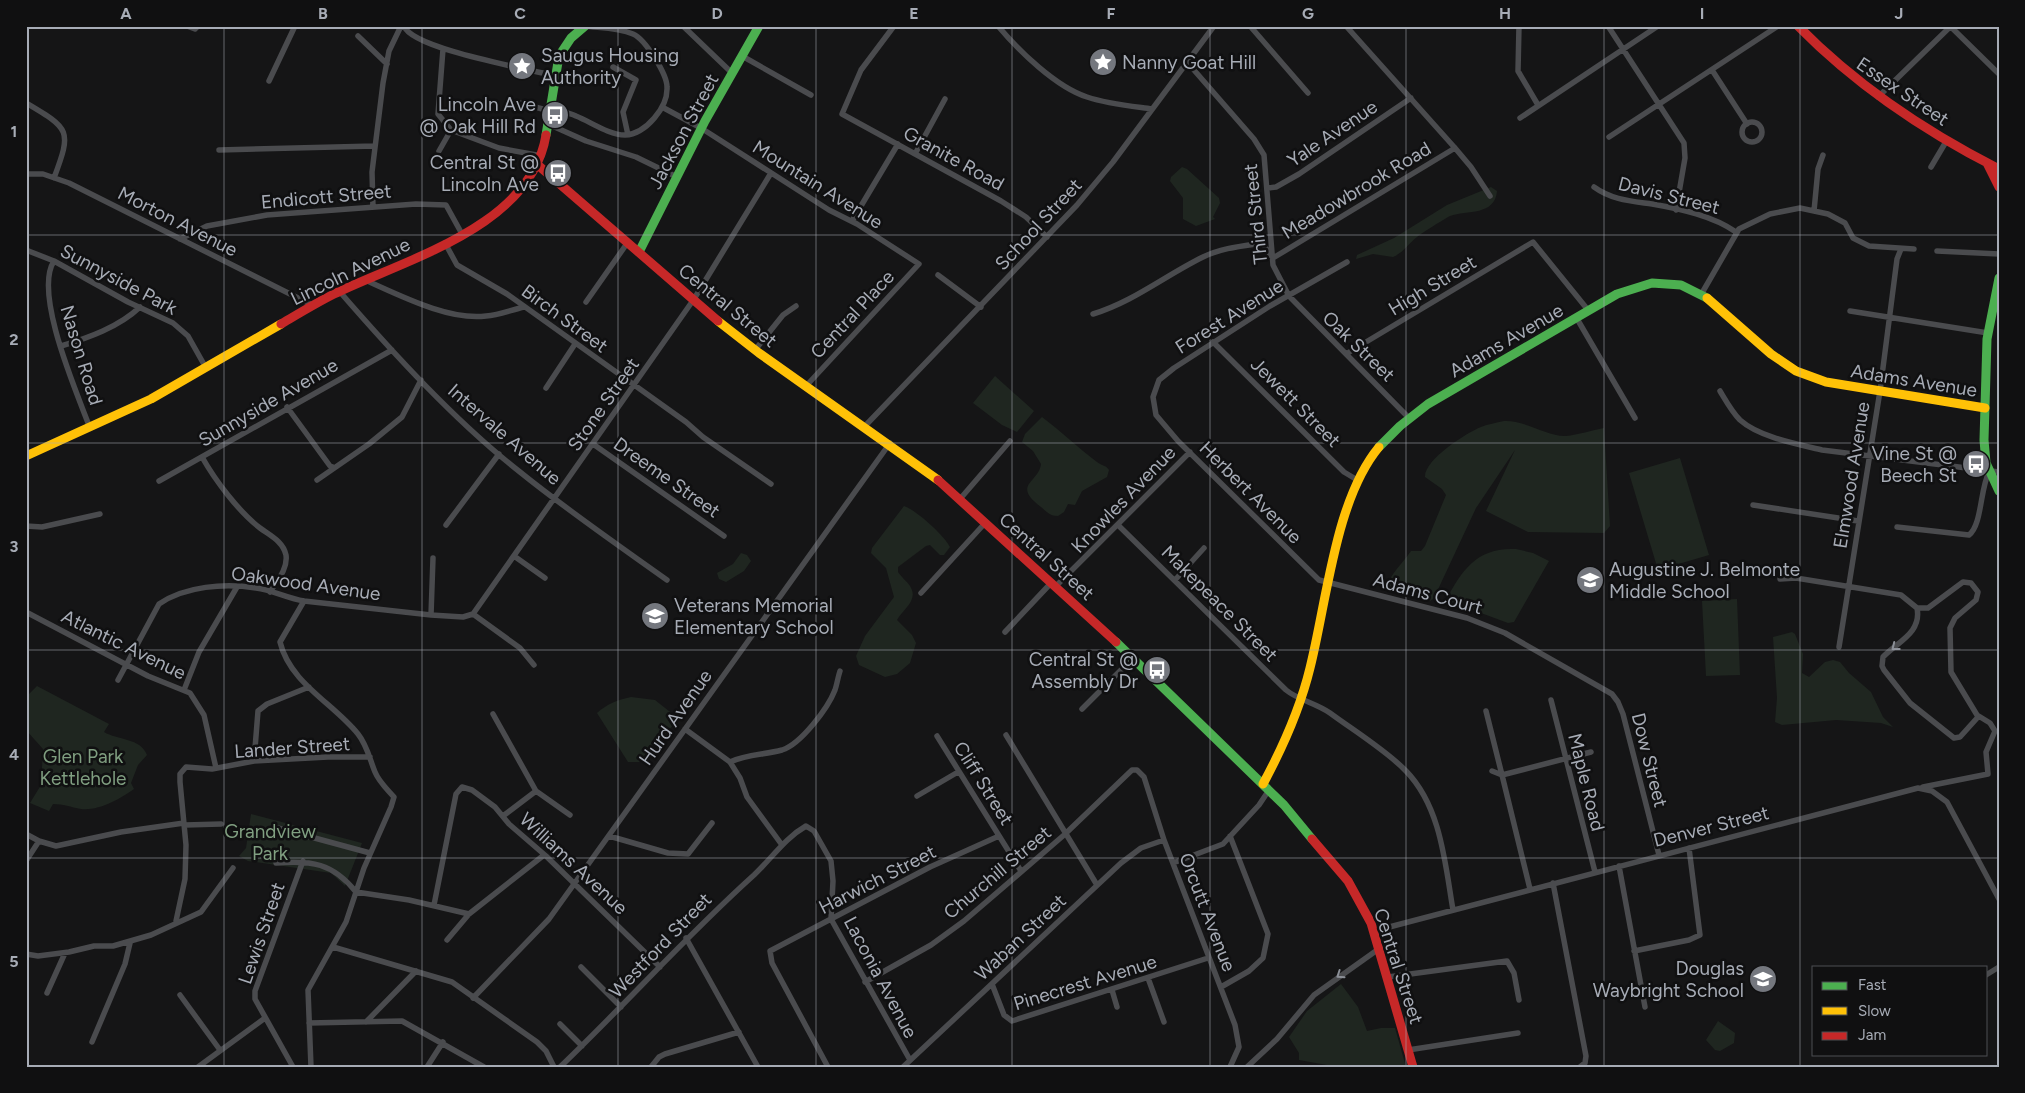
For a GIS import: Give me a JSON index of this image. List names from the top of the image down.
{
  "streets": {
    "main road": [
      "Essex Street",
      "Jackson Street",
      "Lincoln Avenue",
      "Central Street",
      "Adams Avenue"
    ],
    "street": [
      "Yale Avenue",
      "Granite Road",
      "Mountain Avenue",
      "Meadowbrook Road",
      "Davis Street",
      "Endicott Street",
      "Third Street",
      "Morton Avenue",
      "School Street",
      "Sunnyside Park",
      "High Street",
      "Central Place",
      "Forest Avenue",
      "Birch Street",
      "Oak Street",
      "Nason Road",
      "Sunnyside Avenue",
      "Jewett Street",
      "Stone Street",
      "Intervale Avenue",
      "Elmwood Avenue",
      "Dreeme Street",
      "Herbert Avenue",
      "Knowles Avenue",
      "Oakwood Avenue",
      "Adams Court",
      "Makepeace Street",
      "Atlantic Avenue",
      "Hurd Avenue",
      "Lander Street",
      "Dow Street",
      "Maple Road",
      "Cliff Street",
      "Denver Street",
      "Williams Avenue",
      "Churchill Street",
      "Harwich Street",
      "Orcutt Avenue",
      "Lewis Street",
      "Waban Street",
      "Westford Street",
      "Laconia Avenue",
      "Pinecrest Avenue"
    ]
  },
  "crossings": [
    ["Jackson Street", "Mountain Avenue"],
    ["Jackson Street", "Central Street"],
    ["Yale Avenue", "Third Street"],
    ["Granite Road", "School Street"],
    ["Mountain Avenue", "Lincoln Avenue"],
    ["Mountain Avenue", "Central Place"],
    ["Mountain Avenue", "Stone Street"],
    ["Meadowbrook Road", "Third Street"],
    ["Endicott Street", "Morton Avenue"],
    ["Endicott Street", "Lincoln Avenue"],
    ["Third Street", "School Street"],
    ["Third Street", "Forest Avenue"],
    ["Third Street", "Oak Street"],
    ["Morton Avenue", "Lincoln Avenue"],
    ["School Street", "Central Street"],
    ["Lincoln Avenue", "Sunnyside Park"],
    ["Lincoln Avenue", "Central Street"],
    ["Lincoln Avenue", "Birch Street"],
    ["Lincoln Avenue", "Nason Road"],
    ["Lincoln Avenue", "Intervale Avenue"],
    ["Sunnyside Park", "Nason Road"],
    ["High Street", "Adams Avenue"],
    ["High Street", "Oak Street"],
    ["Central Street", "Central Place"],
    ["Central Street", "Adams Avenue"],
    ["Central Street", "Stone Street"],
    ["Central Street", "Knowles Avenue"],
    ["Central Street", "Hurd Avenue"],
    ["Central Street", "Denver Street"],
    ["Forest Avenue", "Oak Street"],
    ["Forest Avenue", "Jewett Street"],
    ["Forest Avenue", "Herbert Avenue"],
    ["Birch Street", "Stone Street"],
    ["Adams Avenue", "Oak Street"],
    ["Adams Avenue", "Jewett Street"],
    ["Adams Avenue", "Elmwood Avenue"],
    ["Adams Avenue", "Herbert Avenue"],
    ["Adams Avenue", "Adams Court"],
    ["Adams Avenue", "Makepeace Street"],
    ["Sunnyside Avenue", "Intervale Avenue"],
    ["Stone Street", "Intervale Avenue"],
    ["Stone Street", "Dreeme Street"],
    ["Herbert Avenue", "Knowles Avenue"],
    ["Herbert Avenue", "Adams Court"],
    ["Knowles Avenue", "Makepeace Street"],
    ["Oakwood Avenue", "Atlantic Avenue"],
    ["Adams Court", "Dow Street"],
    ["Makepeace Street", "Denver Street"],
    ["Atlantic Avenue", "Lander Street"],
    ["Hurd Avenue", "Williams Avenue"],
    ["Dow Street", "Denver Street"],
    ["Maple Road", "Denver Street"],
    ["Cliff Street", "Churchill Street"],
    ["Cliff Street", "Harwich Street"],
    ["Williams Avenue", "Westford Street"],
    ["Churchill Street", "Orcutt Avenue"],
    ["Churchill Street", "Laconia Avenue"],
    ["Harwich Street", "Laconia Avenue"],
    ["Orcutt Avenue", "Waban Street"],
    ["Orcutt Avenue", "Pinecrest Avenue"],
    ["Waban Street", "Laconia Avenue"],
    ["Waban Street", "Pinecrest Avenue"],
    ["Westford Street", "Laconia Avenue"]
  ],
  "parks": ["Glen Park Kettlehole", "Grandview Park"],
  "places": {
    "place": ["Nanny Goat Hill", "Saugus Housing Authority"],
    "bus stop": [
      "Lincoln Ave @ Oak Hill Rd",
      "Central St @ Lincoln Ave",
      "Vine St @ Beech St",
      "Central St @ Assembly Dr"
    ],
    "school or university": ["Augustine J. Belmonte Middle School", "Veterans Memorial Elementary School", "Douglas Waybright School"]
  },
  "legend": ["Fast", "Slow", "Jam"],
  "grid": {
    "columns": [
      "A",
      "B",
      "C",
      "D",
      "E",
      "F",
      "G",
      "H",
      "I",
      "J"
    ],
    "rows": [
      "1",
      "2",
      "3",
      "4",
      "5"
    ]
  }
}
